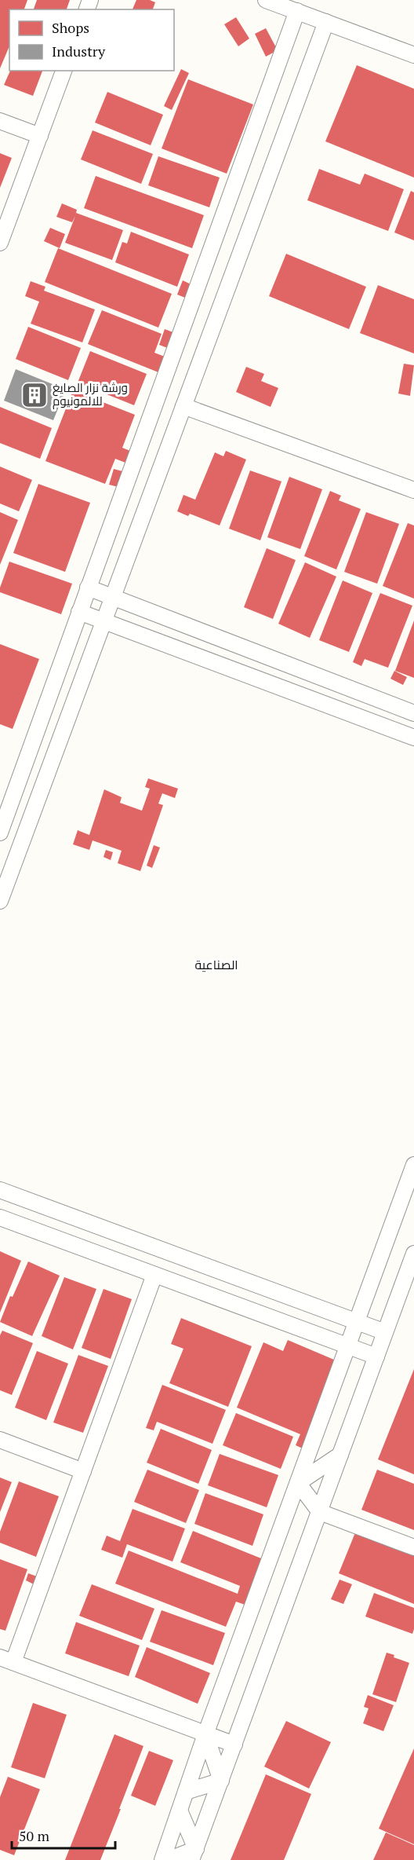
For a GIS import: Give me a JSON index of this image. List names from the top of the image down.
{
  "districts": ["الصناعية"],
  "places": {
    "building": ["ورشة نزار الصايغ للالمونيوم"]
  },
  "legend": ["Shops", "Industry"],
  "scale_bar": "50 m"
}
